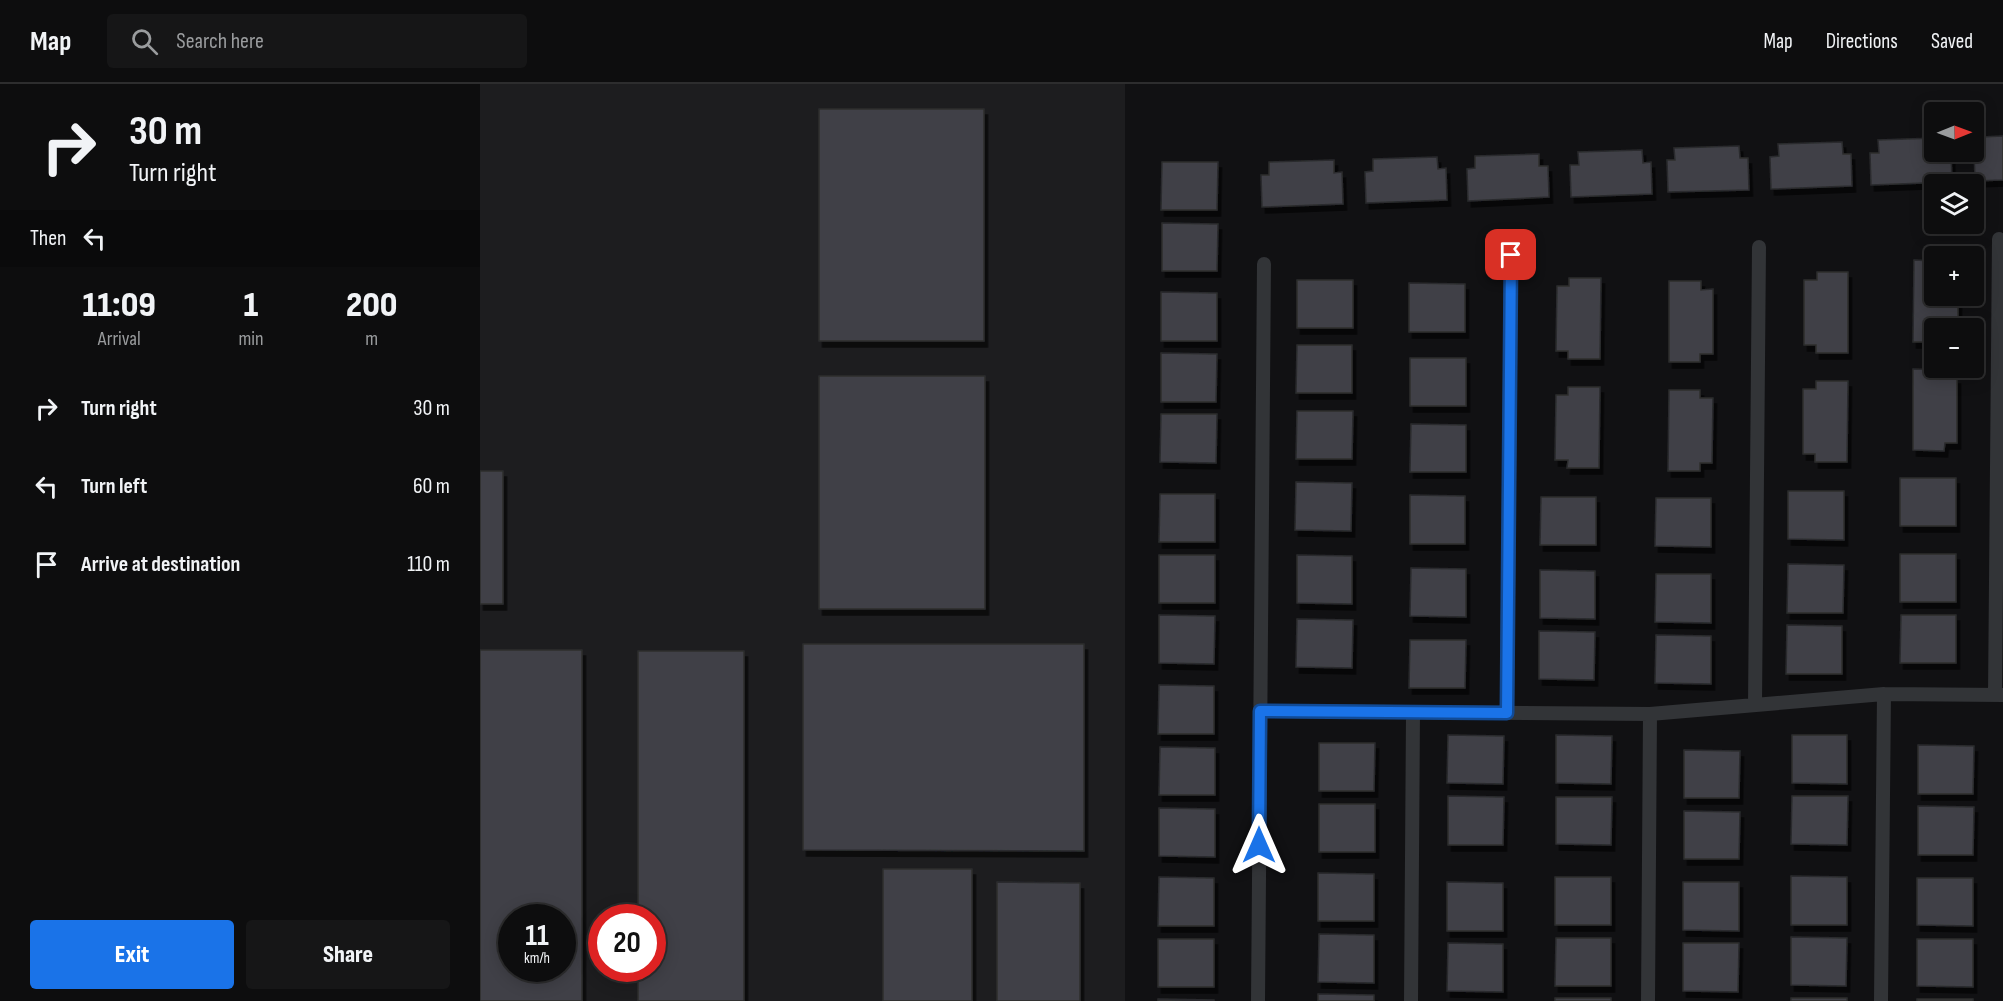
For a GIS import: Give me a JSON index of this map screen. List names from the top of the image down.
{
  "north": "right",
  "page": {
    "header": "Map",
    "search": "Search here",
    "nav": ["Map", "Directions", "Saved"],
    "turn": ["30 m", "Turn right"],
    "map_buttons": ["+", "−"],
    "then": "Then",
    "eta": [
      "11:09",
      "Arrival",
      "1",
      "min",
      "200",
      "m"
    ],
    "list": [
      {
        "name": "Turn right",
        "value": "30 m"
      },
      {
        "name": "Turn left",
        "value": "60 m"
      },
      {
        "name": "Arrive at destination",
        "value": "110 m"
      }
    ],
    "speed": "11 km/h",
    "limit": "20",
    "buttons": ["Exit", "Share"]
  }
}
